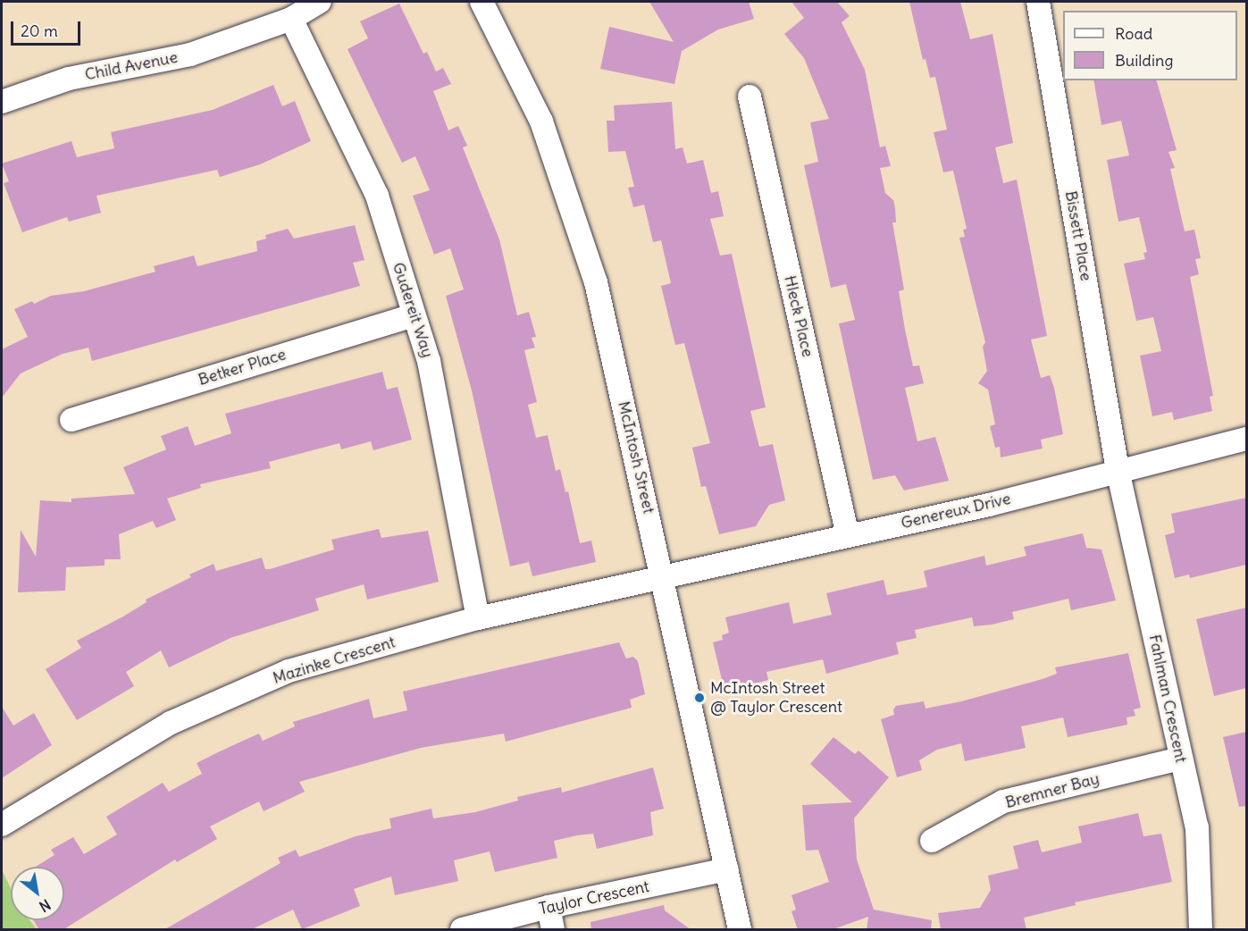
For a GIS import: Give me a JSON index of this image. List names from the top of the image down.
{
  "streets": {
    "street": [
      "Child Avenue",
      "Bissett Place",
      "Gudereit Way",
      "Hleck Place",
      "Betker Place",
      "McIntosh Street",
      "Genereux Drive",
      "Mazinke Crescent",
      "Fahlman Crescent",
      "Bremner Bay",
      "Taylor Crescent"
    ]
  },
  "crossings": [
    ["Child Avenue", "Gudereit Way"],
    ["Bissett Place", "Genereux Drive"],
    ["Bissett Place", "Fahlman Crescent"],
    ["Gudereit Way", "Betker Place"],
    ["Gudereit Way", "Mazinke Crescent"],
    ["Hleck Place", "Genereux Drive"],
    ["McIntosh Street", "Genereux Drive"],
    ["McIntosh Street", "Mazinke Crescent"],
    ["McIntosh Street", "Taylor Crescent"],
    ["Genereux Drive", "Mazinke Crescent"],
    ["Genereux Drive", "Fahlman Crescent"],
    ["Fahlman Crescent", "Bremner Bay"]
  ],
  "places": ["McIntosh Street @ Taylor Crescent"],
  "legend": ["Road", "Building"],
  "scale_bar": "20 m",
  "north": "bottom right"
}
